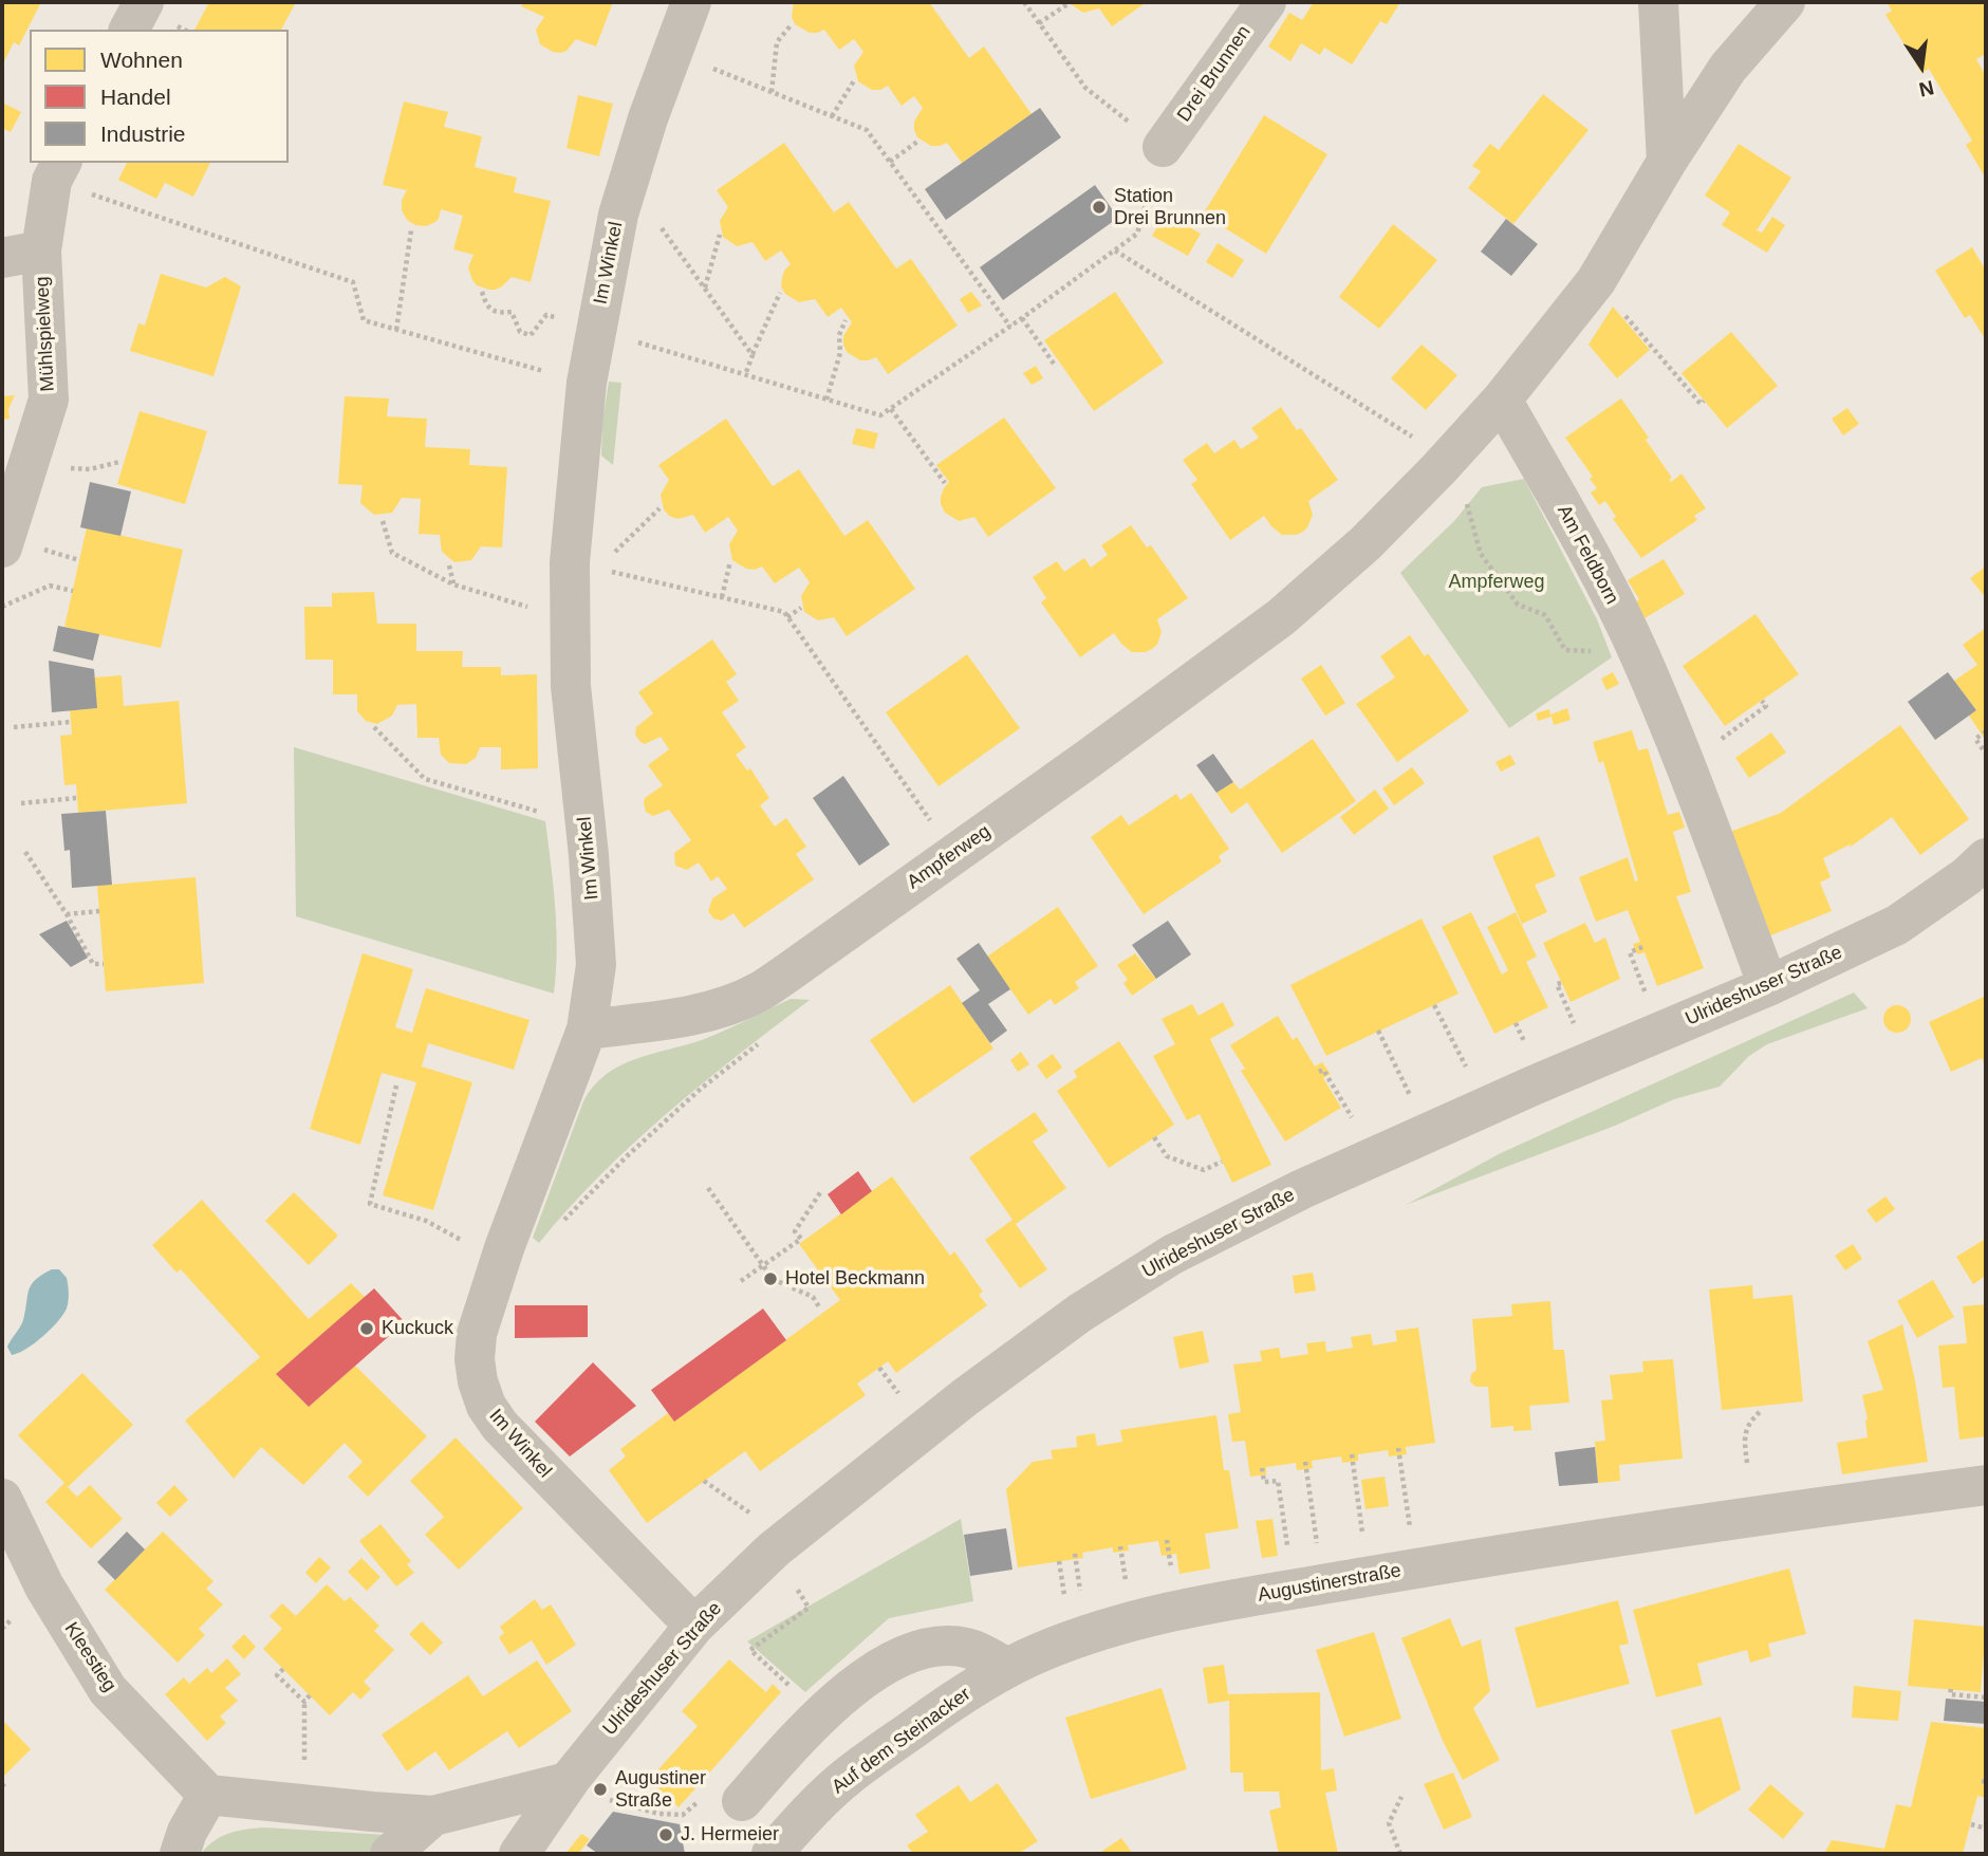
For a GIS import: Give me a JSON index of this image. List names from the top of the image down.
{
  "streets": {
    "street": [
      "Drei Brunnen",
      "Im Winkel",
      "Mühlspielweg",
      "Am Feldborn",
      "Ampferweg",
      "Ulrideshuser Straße",
      "Augustinerstraße",
      "Kleestieg",
      "Auf dem Steinacker"
    ]
  },
  "crossings": [
    ["Im Winkel", "Ampferweg"],
    ["Im Winkel", "Ulrideshuser Straße"],
    ["Am Feldborn", "Ampferweg"],
    ["Am Feldborn", "Ulrideshuser Straße"],
    ["Augustinerstraße", "Auf dem Steinacker"]
  ],
  "parks": ["Ampferweg"],
  "places": [
    "Station Drei Brunnen",
    "Hotel Beckmann",
    "Kuckuck",
    "Augustiner Straße",
    "J. Hermeier"
  ],
  "legend": ["Wohnen", "Handel", "Industrie"],
  "north": "bottom"
}
